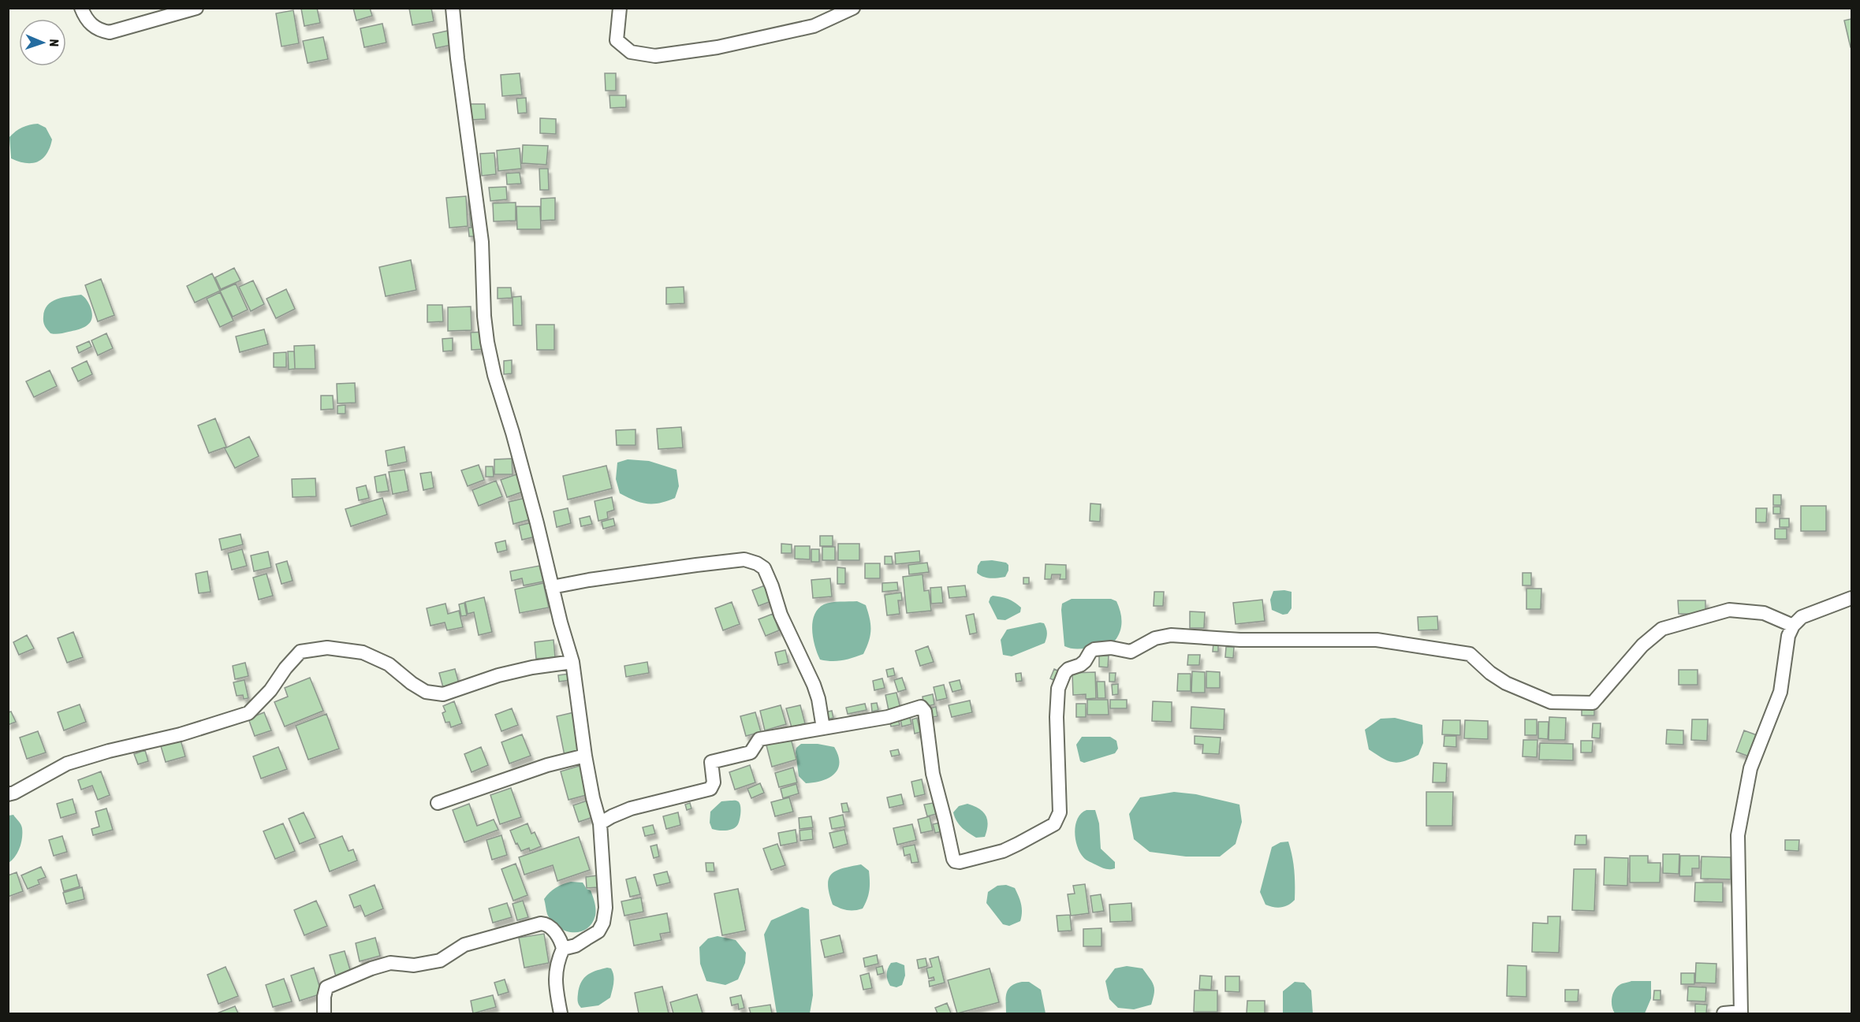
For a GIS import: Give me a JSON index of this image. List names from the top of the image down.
{
  "north": "right"
}
